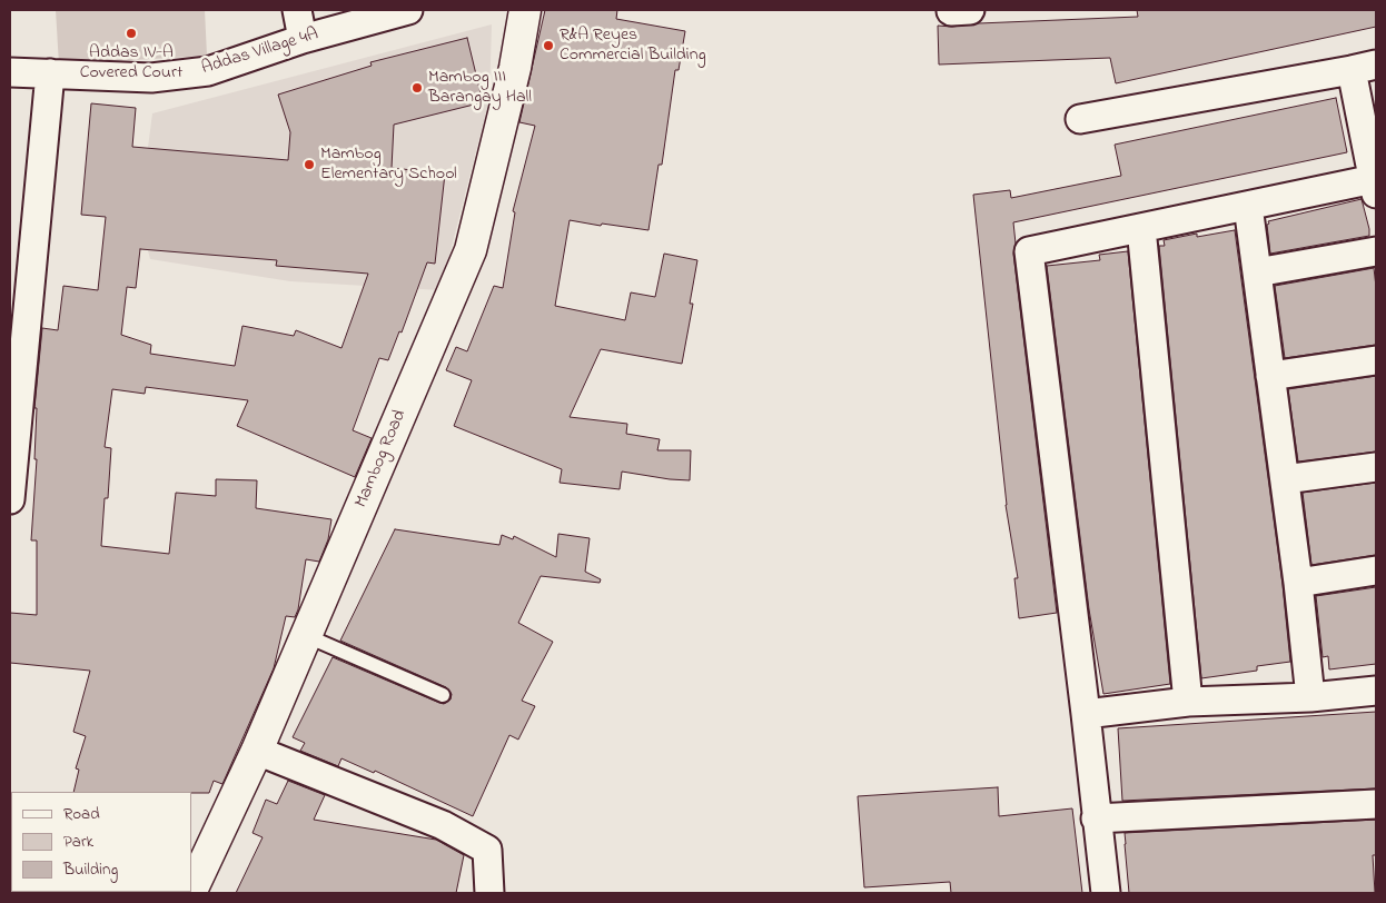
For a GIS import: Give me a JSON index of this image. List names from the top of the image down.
{
  "streets": {
    "main road": ["Mambog Road"],
    "street": ["Addas Village 4A"]
  },
  "places": [
    "Addas IV-A Covered Court",
    "R&A Reyes Commercial Building",
    "Mambog III Barangay Hall",
    "Mambog Elementary School"
  ],
  "legend": ["Road", "Park", "Building"]
}
